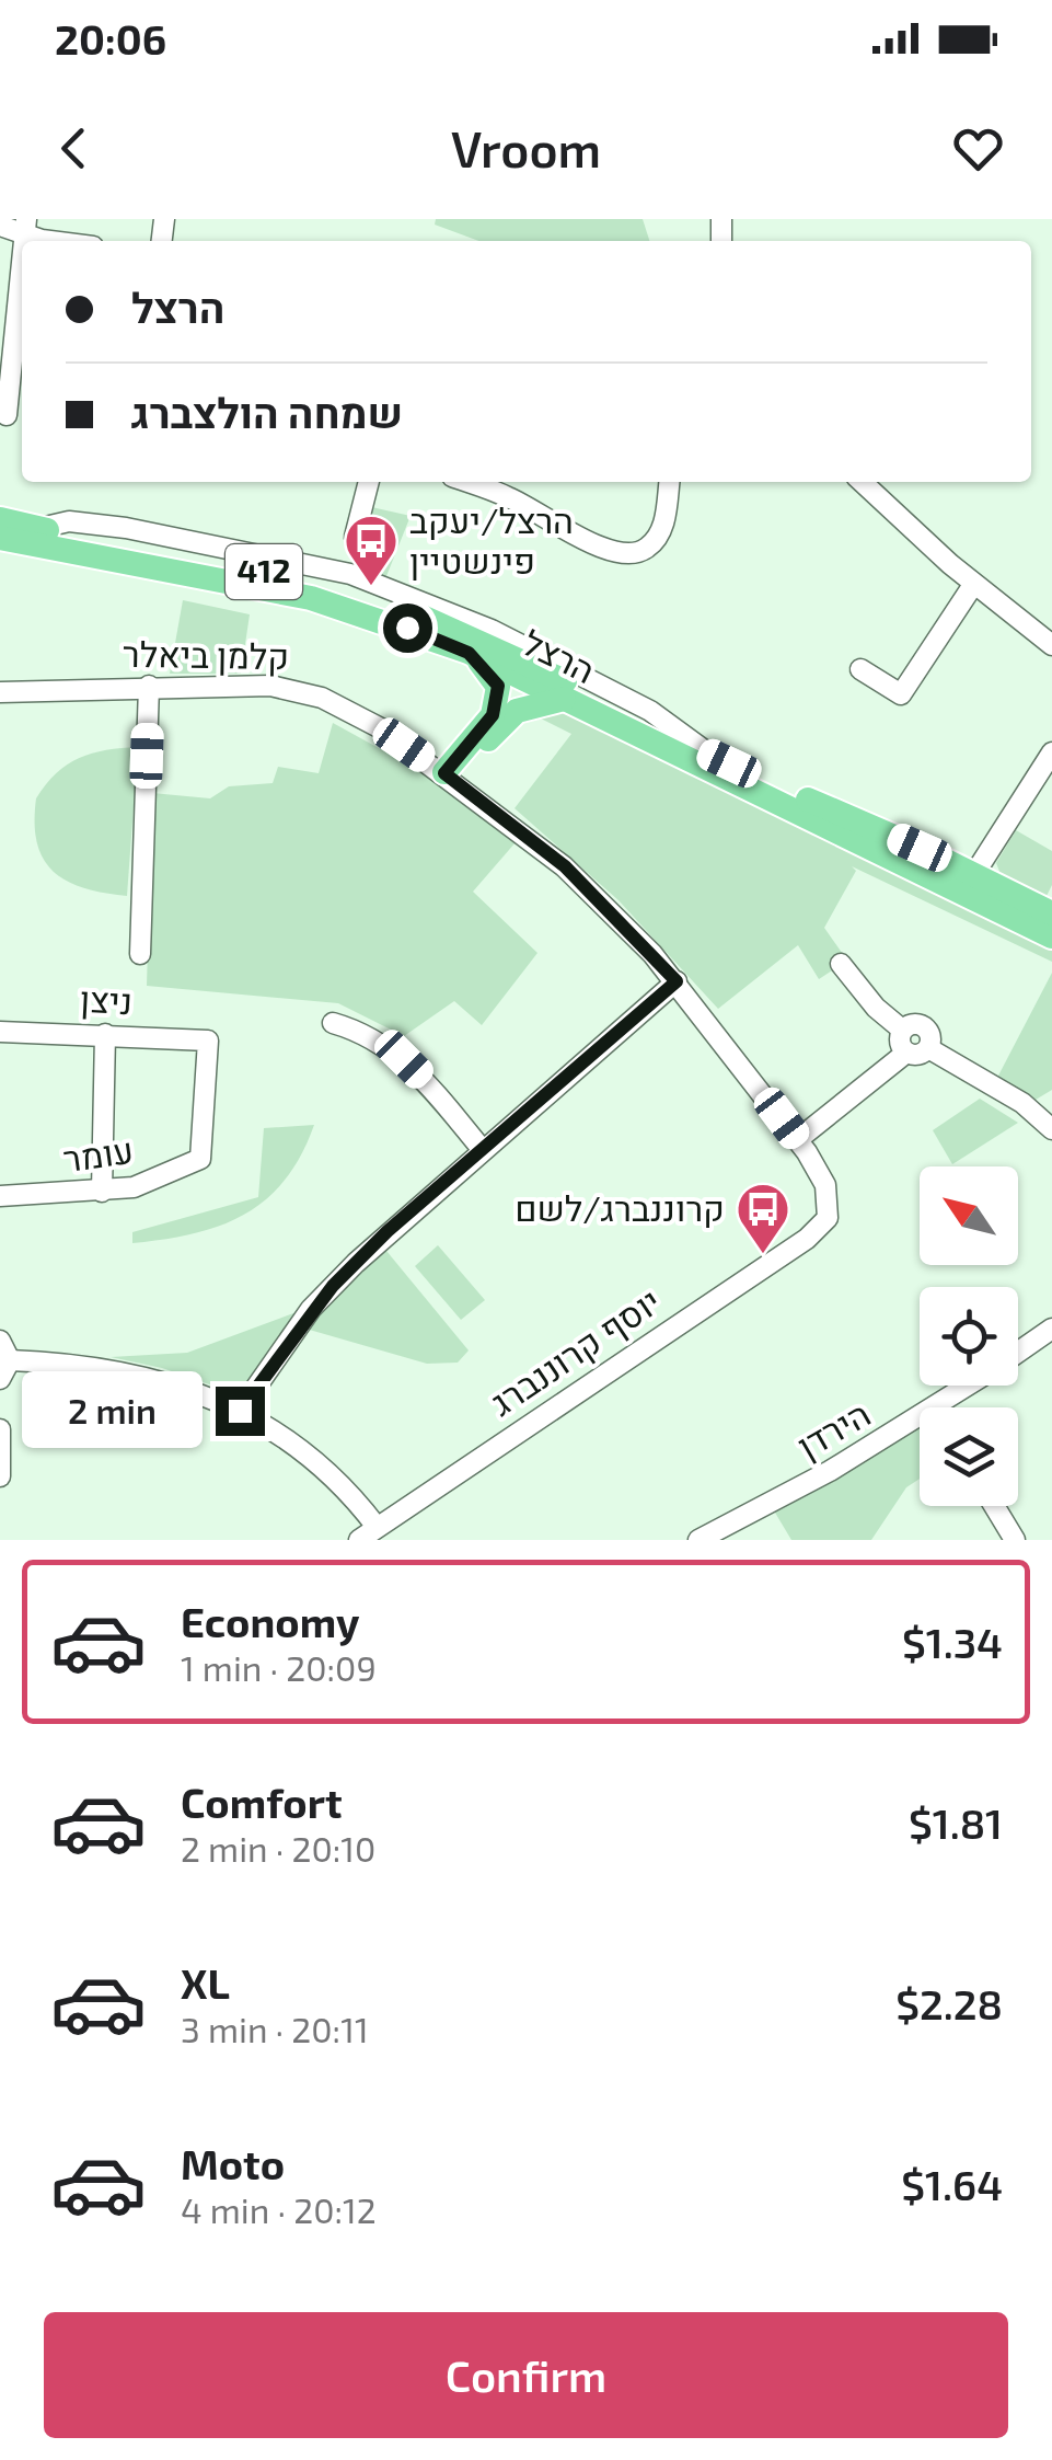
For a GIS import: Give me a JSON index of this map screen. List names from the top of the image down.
{
  "streets": {
    "main road": ["412", "הרצל"],
    "street": [
      "קלמן ביאלר",
      "ניצן",
      "עומר",
      "יוסף קרוננברג",
      "הירדן"
    ]
  },
  "crossings": [
    ["קלמן ביאלר", "יוסף קרוננברג"],
    ["ניצן", "עומר"]
  ],
  "places": {
    "bus stop": ["הרצל/יעקב פינשטיין", "קרוננברג/לשם"]
  },
  "north": "top left",
  "page": {
    "status": "20:06",
    "header": "Vroom",
    "banner": ["הרצל", "שמחה הולצברג"],
    "bubble": "2 min",
    "list": [
      {
        "name": "Economy",
        "note": "1 min · 20:09",
        "value": "$1.34"
      },
      {
        "name": "Comfort",
        "note": "2 min · 20:10",
        "value": "$1.81"
      },
      {
        "name": "XL",
        "note": "3 min · 20:11",
        "value": "$2.28"
      },
      {
        "name": "Moto",
        "note": "4 min · 20:12",
        "value": "$1.64"
      }
    ],
    "buttons": "Confirm"
  }
}
